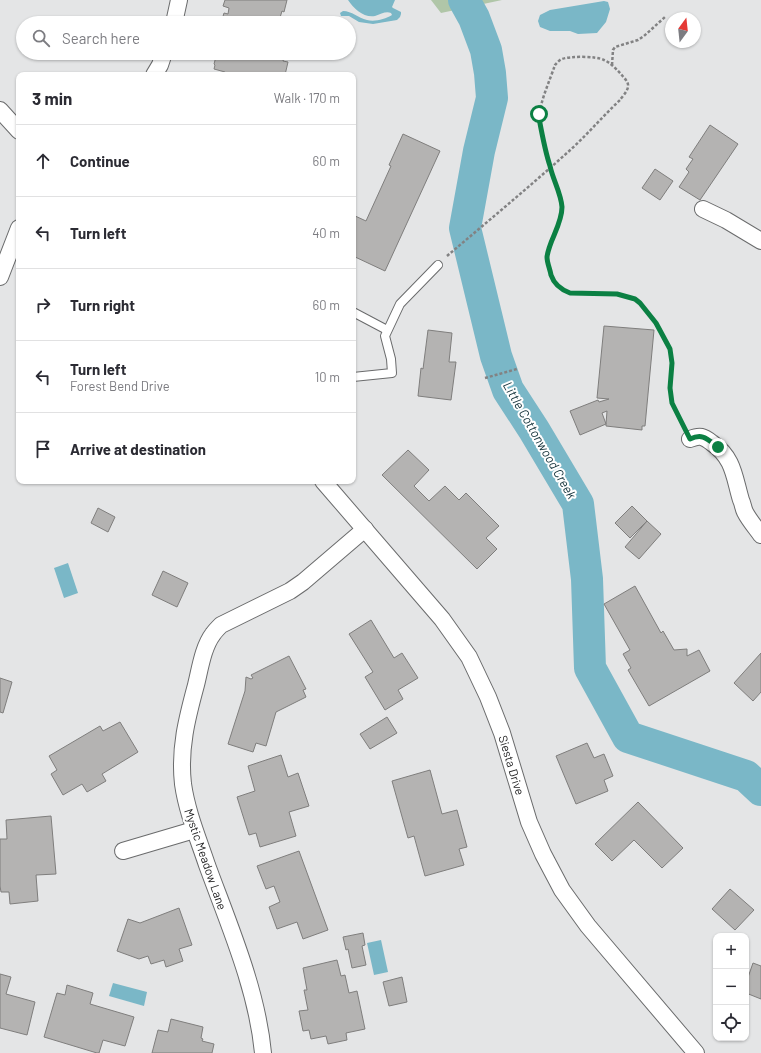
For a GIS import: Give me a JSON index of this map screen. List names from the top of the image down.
{
  "streets": {
    "street": ["Siesta Drive", "Mystic Meadow Lane"]
  },
  "crossings": [
    ["Siesta Drive", "Mystic Meadow Lane"]
  ],
  "water": ["Little Cottonwood Creek"],
  "north": "top",
  "page": {
    "search": "Search here",
    "heading": ["3 min", "Walk · 170 m"],
    "list": [
      ["Continue", "60 m"],
      ["Turn left", "40 m"],
      ["Turn right", "60 m"],
      ["Turn left", "Forest Bend Drive", "10 m"],
      "Arrive at destination"
    ],
    "map_buttons": ["+", "−"]
  }
}
